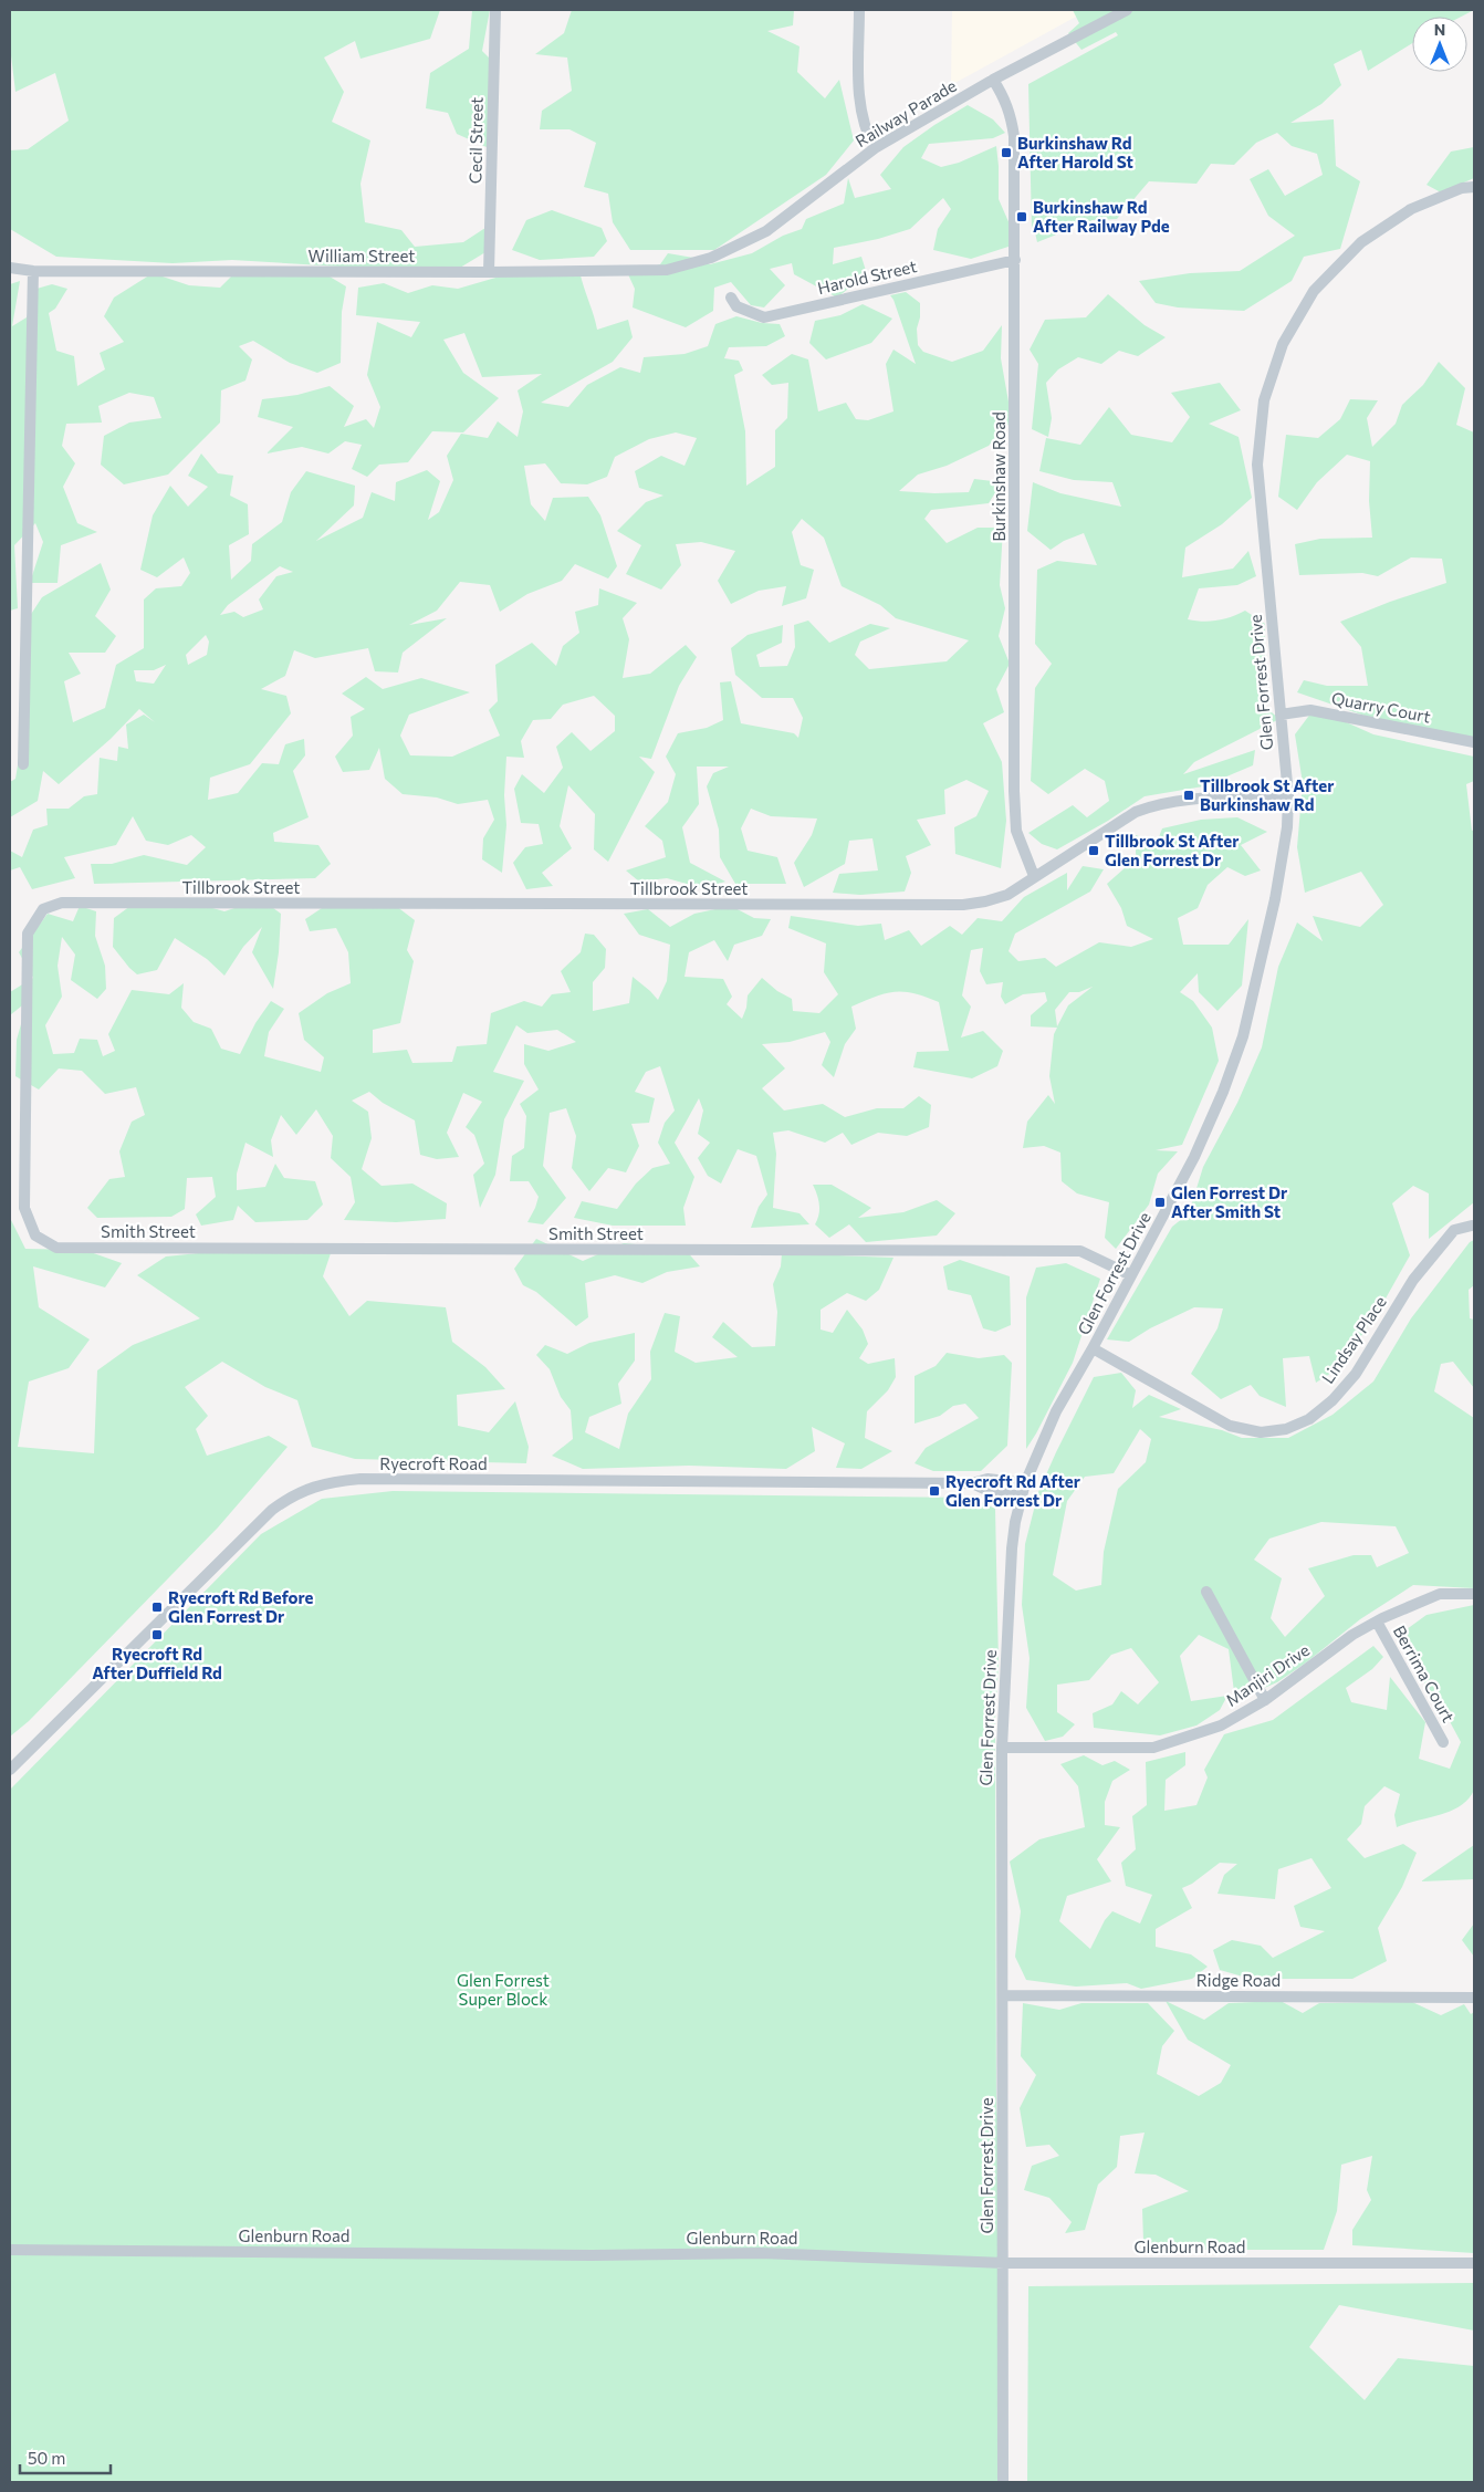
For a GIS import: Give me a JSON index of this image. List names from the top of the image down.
{
  "streets": {
    "street": [
      "Railway Parade",
      "Cecil Street",
      "William Street",
      "Harold Street",
      "Burkinshaw Road",
      "Glen Forrest Drive",
      "Quarry Court",
      "Tillbrook Street",
      "Smith Street",
      "Lindsay Place",
      "Ryecroft Road",
      "Berrima Court",
      "Manjiri Drive",
      "Ridge Road",
      "Glenburn Road"
    ]
  },
  "crossings": [
    ["Railway Parade", "William Street"],
    ["Railway Parade", "Burkinshaw Road"],
    ["Cecil Street", "William Street"],
    ["Harold Street", "Burkinshaw Road"],
    ["Burkinshaw Road", "Tillbrook Street"],
    ["Glen Forrest Drive", "Quarry Court"],
    ["Glen Forrest Drive", "Tillbrook Street"],
    ["Glen Forrest Drive", "Smith Street"],
    ["Glen Forrest Drive", "Lindsay Place"],
    ["Glen Forrest Drive", "Ryecroft Road"],
    ["Glen Forrest Drive", "Manjiri Drive"],
    ["Glen Forrest Drive", "Ridge Road"],
    ["Glen Forrest Drive", "Glenburn Road"],
    ["Tillbrook Street", "Smith Street"],
    ["Berrima Court", "Manjiri Drive"]
  ],
  "parks": ["Glen Forrest Super Block"],
  "places": {
    "transit": [
      "Burkinshaw Rd After Harold St",
      "Burkinshaw Rd After Railway Pde",
      "Tillbrook St After Burkinshaw Rd",
      "Tillbrook St After Glen Forrest Dr",
      "Glen Forrest Dr After Smith St",
      "Ryecroft Rd After Glen Forrest Dr",
      "Ryecroft Rd Before Glen Forrest Dr",
      "Ryecroft Rd After Duffield Rd"
    ]
  },
  "scale_bar": "50 m",
  "north": "top"
}
